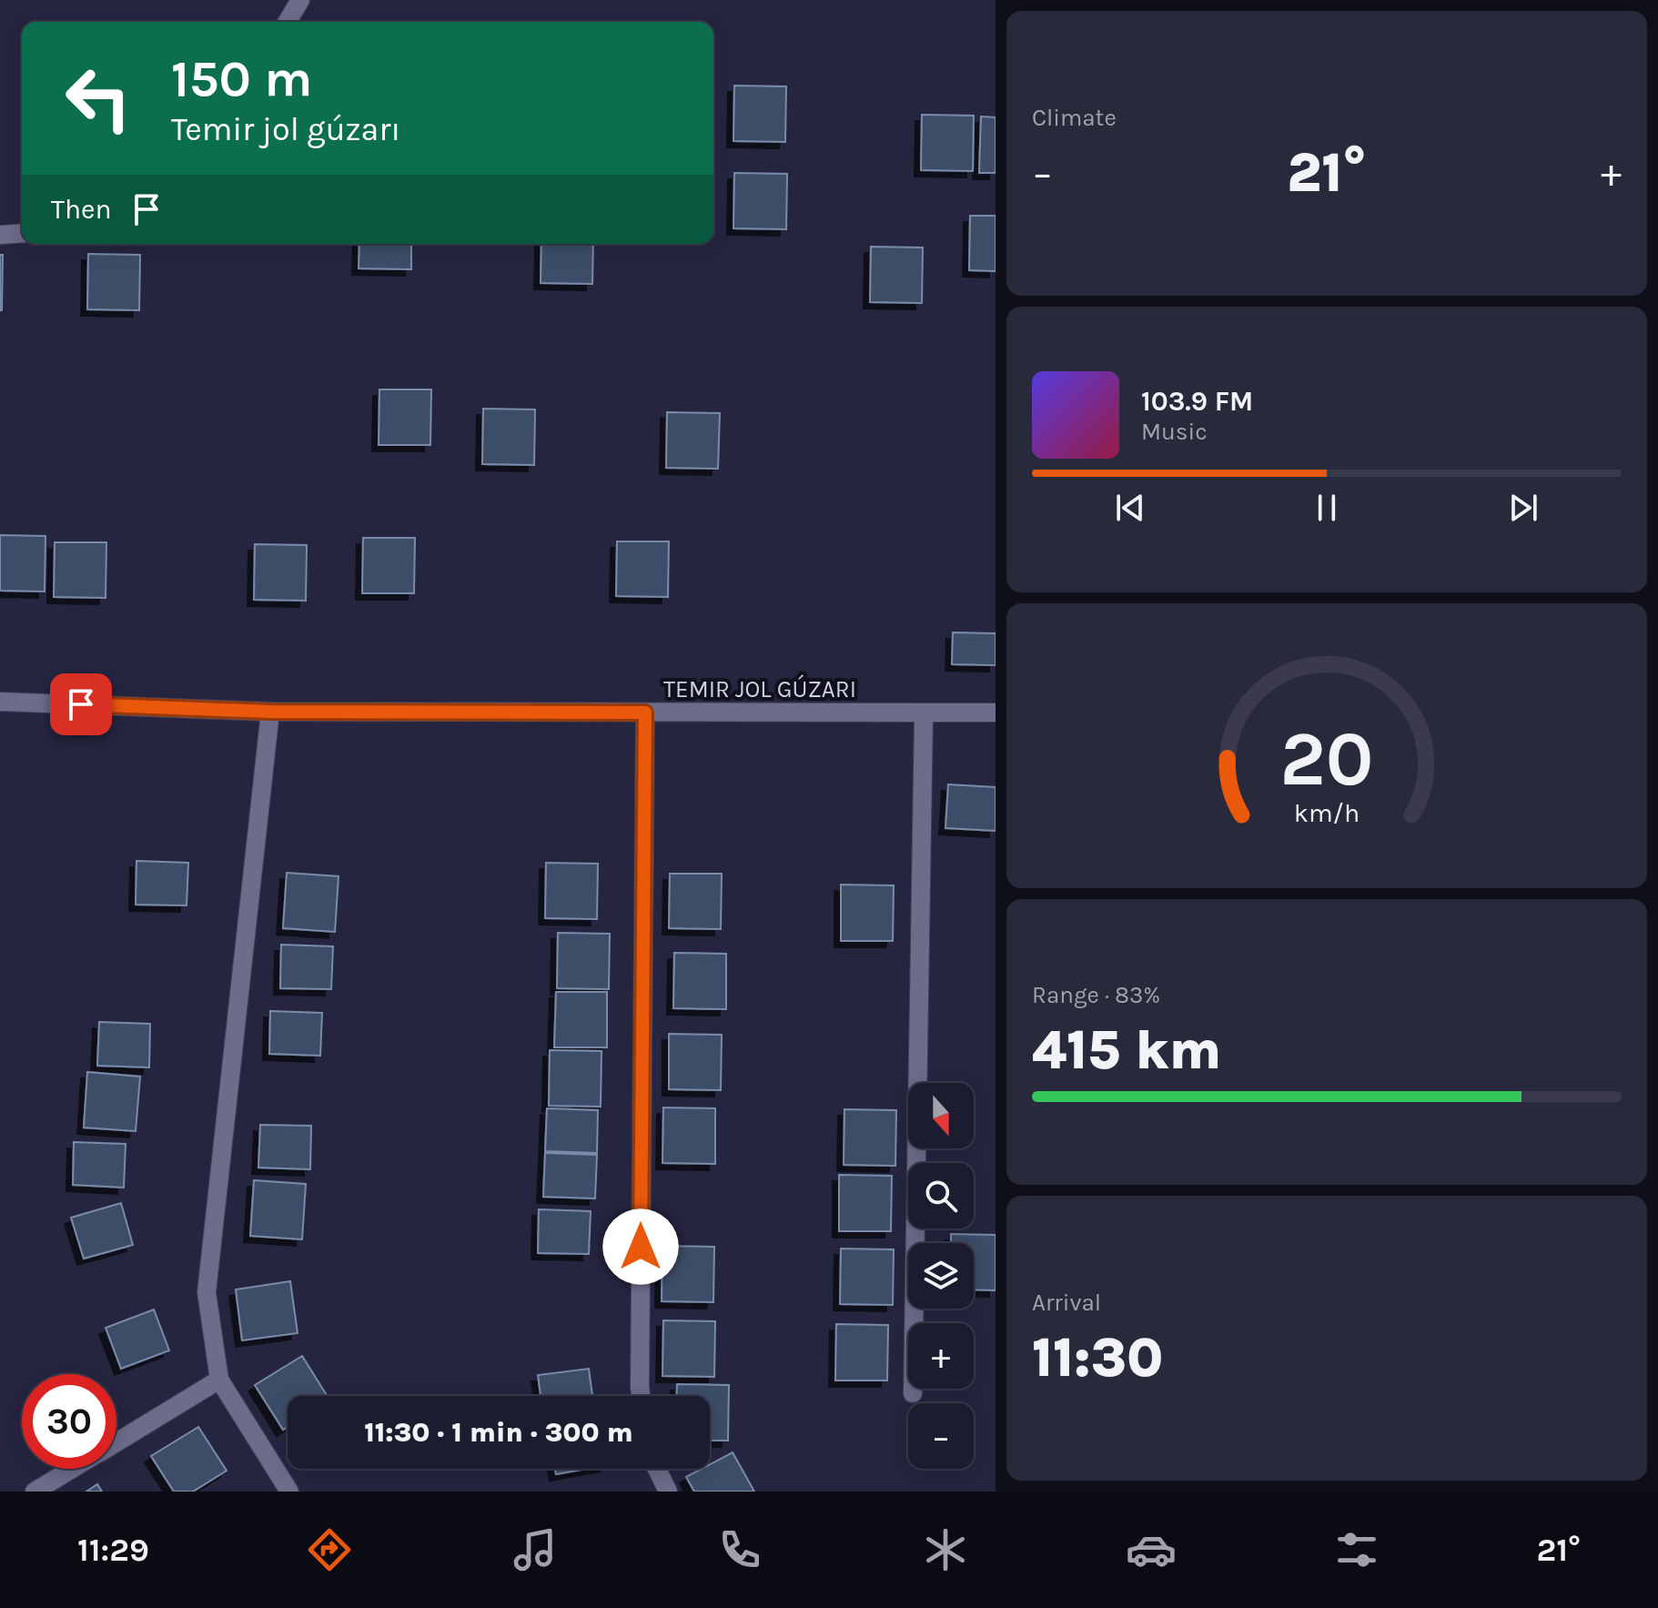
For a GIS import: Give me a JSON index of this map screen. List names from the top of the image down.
{
  "north": "bottom",
  "page": {
    "tile": [
      "Climate",
      ["Range · 83%", "415 km"],
      ["Arrival", "11:30"]
    ],
    "turn": ["150 m", "Temir jol gúzarı"],
    "heat": ["−", "21°", "+"],
    "then": "Then",
    "song": ["103.9 FM", "Music"],
    "map_buttons": ["+", "−"],
    "limit": "30",
    "trip": "11:30 · 1 min · 300 m",
    "tabs": ["11:29", "21°"],
    "gauge": ["20", "km/h"]
  }
}
